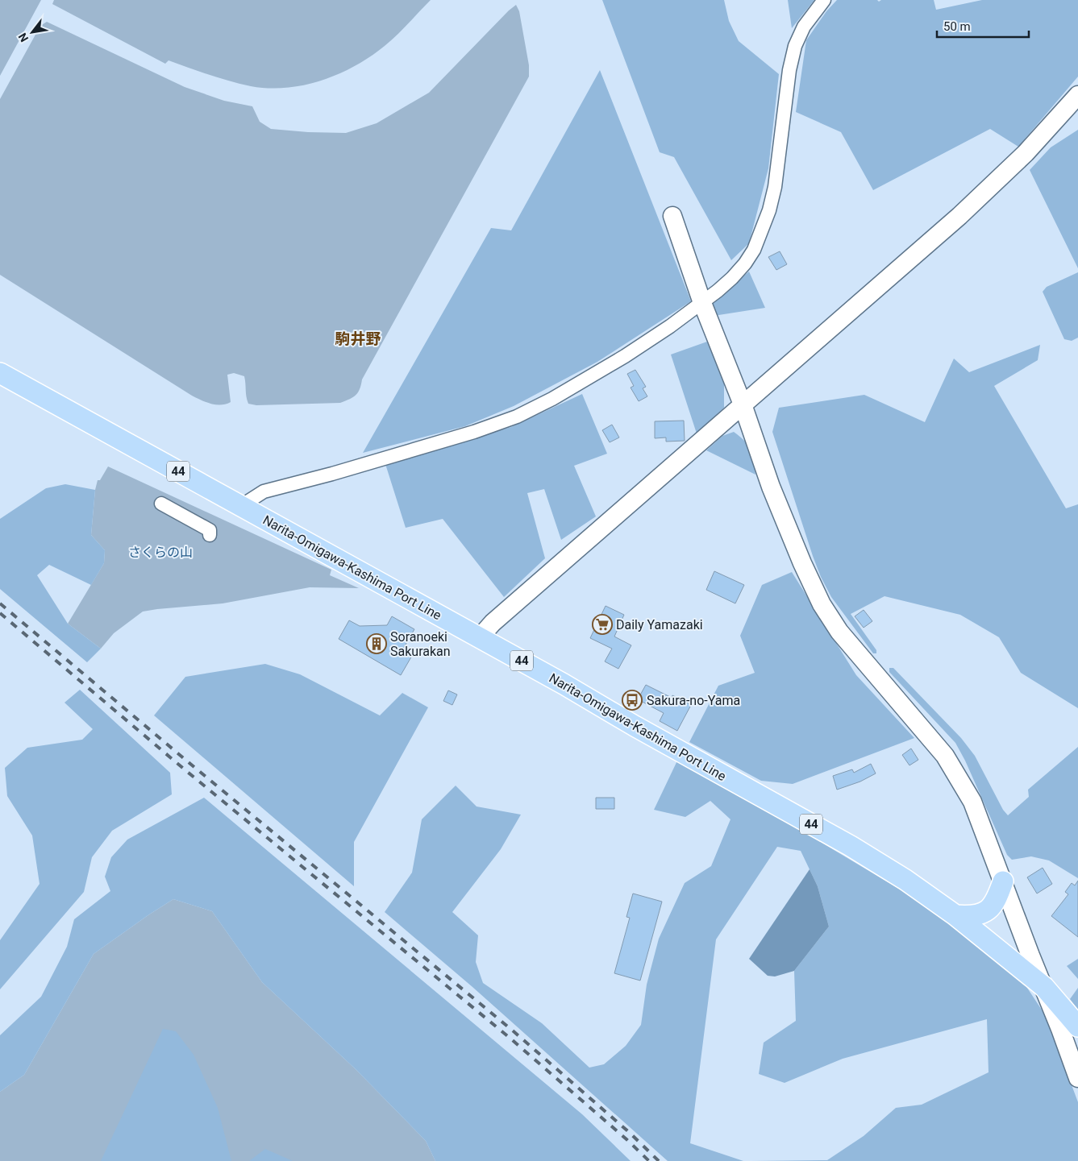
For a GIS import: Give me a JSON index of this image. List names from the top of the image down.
{
  "streets": {
    "main road": ["44", "Narita-Omigawa-Kashima Port Line"]
  },
  "districts": ["駒井野"],
  "parks": ["さくらの山"],
  "places": {
    "supermarket": ["Daily Yamazaki"],
    "building": ["Soranoeki Sakurakan"],
    "bus stop": ["Sakura-no-Yama"]
  },
  "scale_bar": "50 m",
  "north": "bottom left"
}
